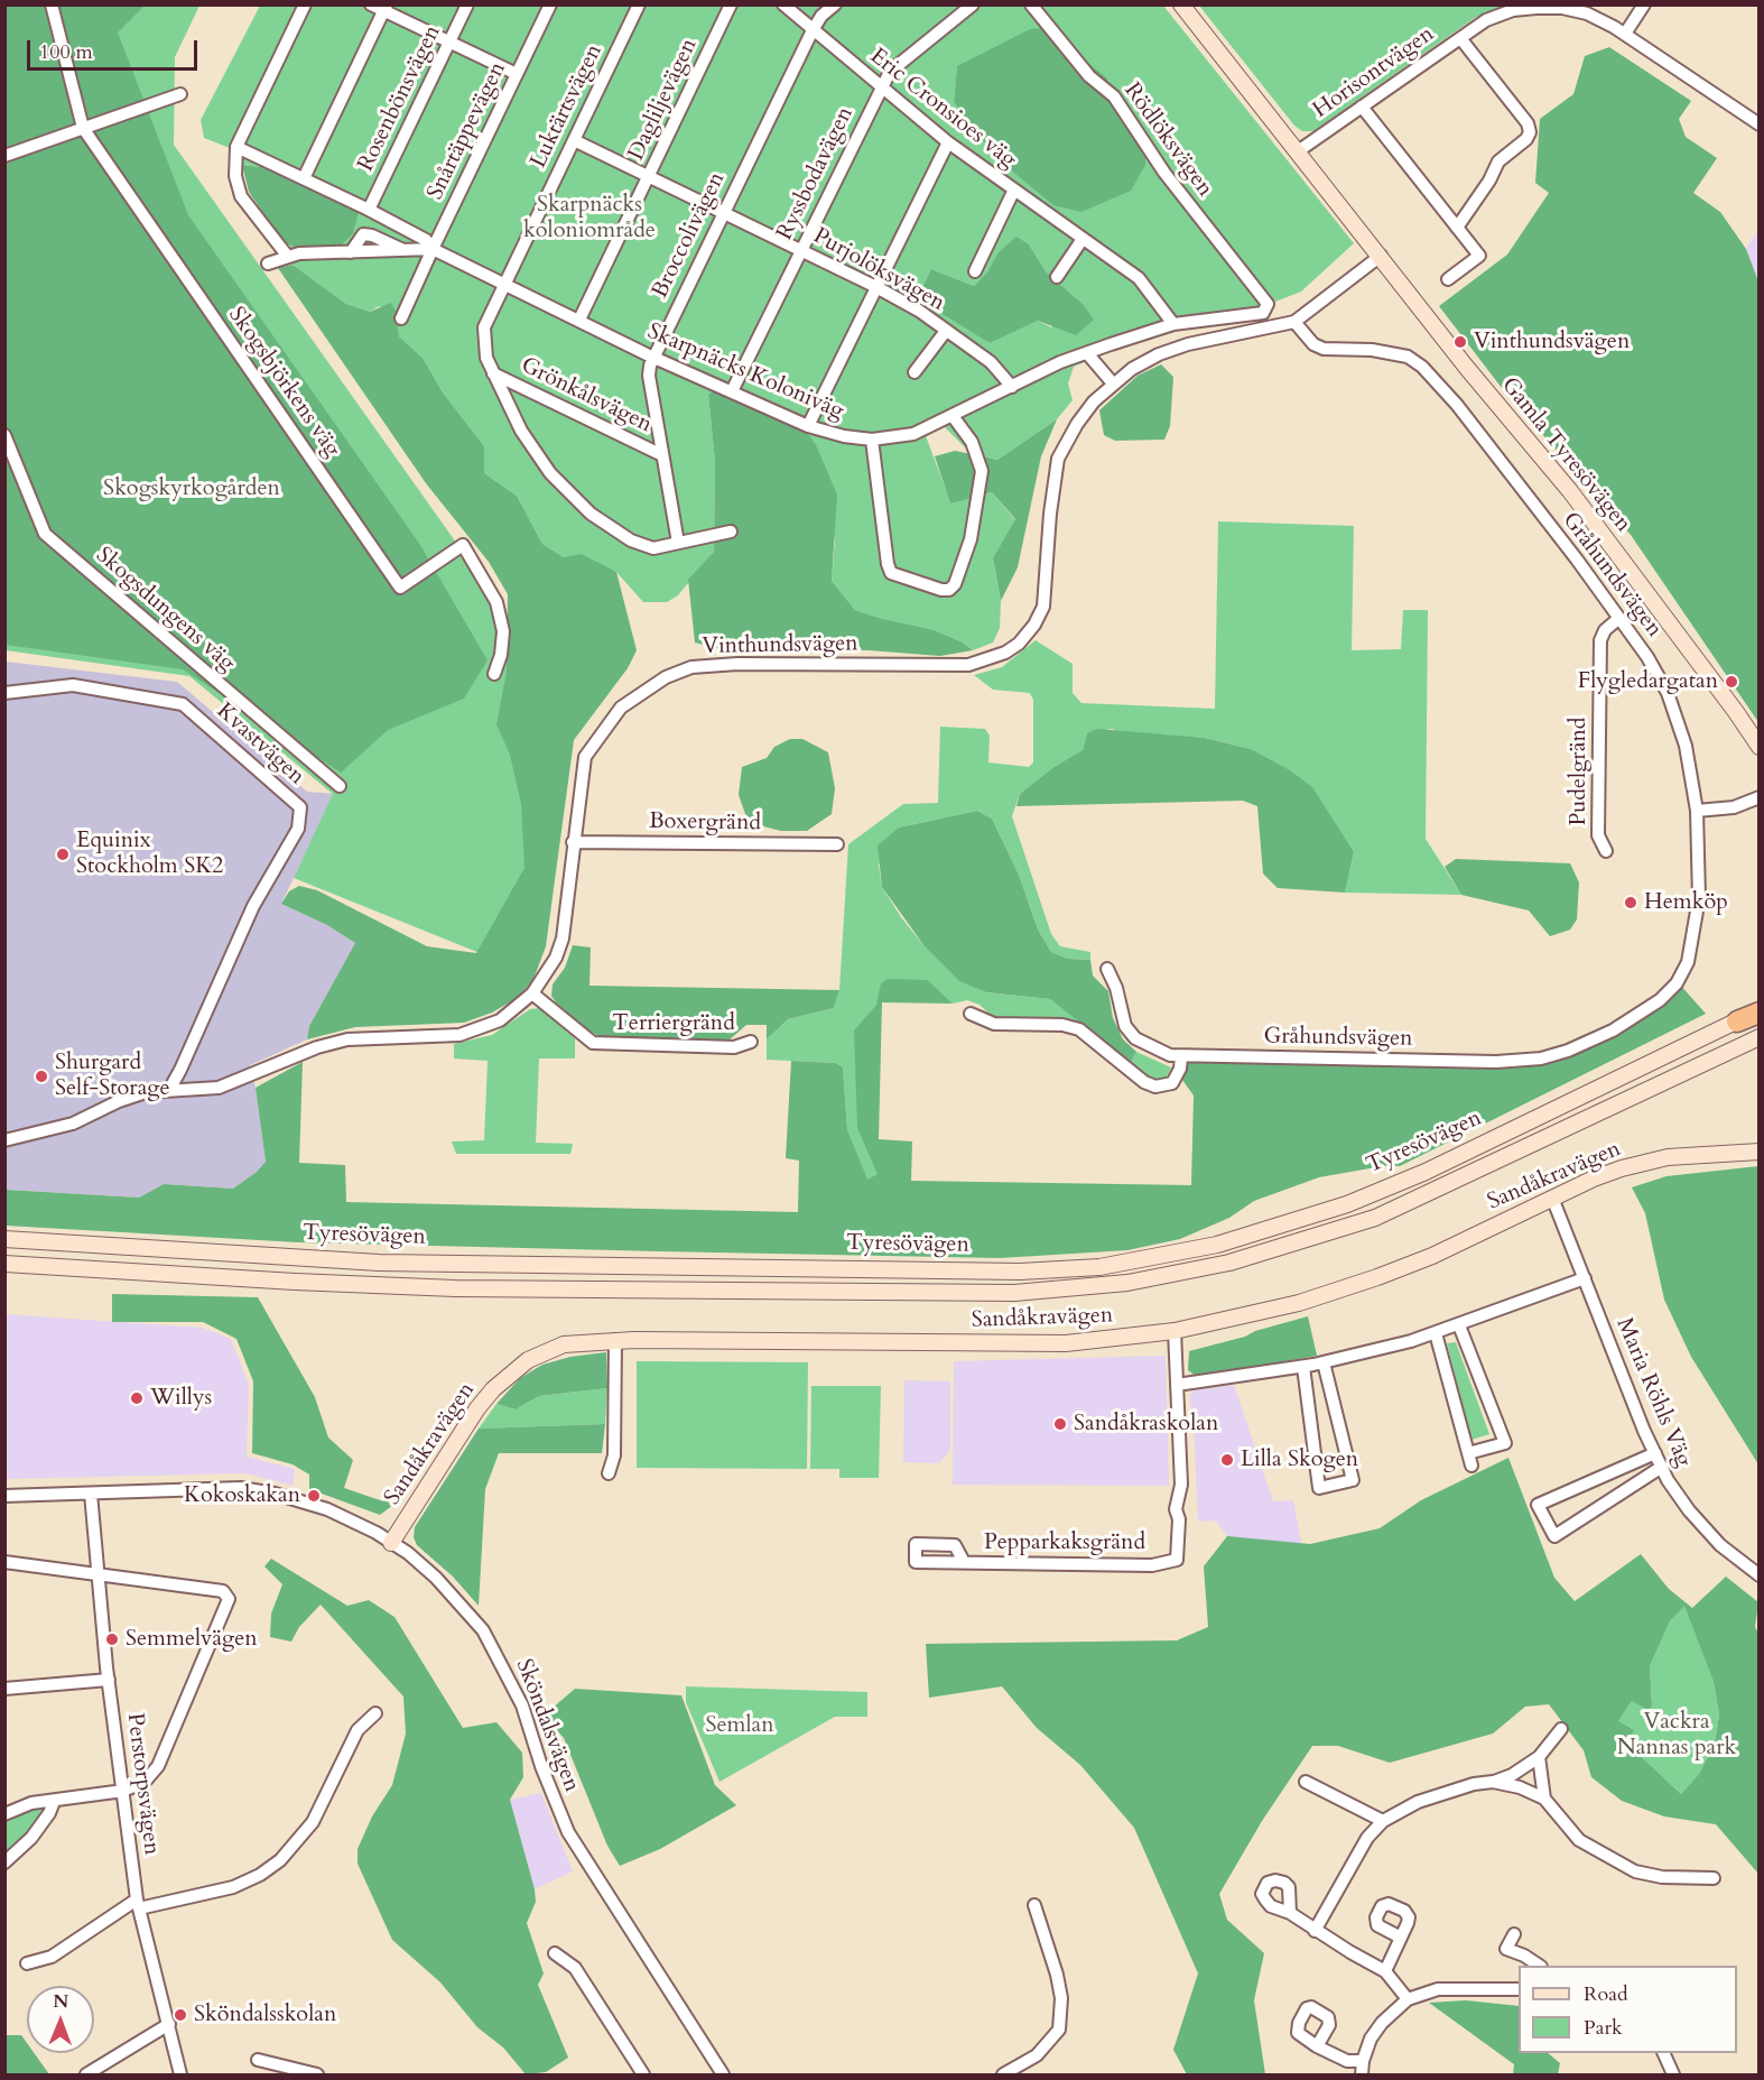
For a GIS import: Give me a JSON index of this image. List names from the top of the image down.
{
  "streets": {
    "highway": ["Tyresövägen"],
    "main road": ["Gamla Tyresövägen", "Sandåkravägen"],
    "street": [
      "Horisontvägen",
      "Rosenbönsvägen",
      "Dagliljevägen",
      "Luktärtsvägen",
      "Eric Cronsioes väg",
      "Snårtäppevägen",
      "Rödlöksvägen",
      "Ryssbodavägen",
      "Broccolivägen",
      "Purjolöksvägen",
      "Skarpnäcks Koloniväg",
      "Skogsbjörkens väg",
      "Grönkålsvägen",
      "Gråhundsvägen",
      "Skogsdungens väg",
      "Vinthundsvägen",
      "Kvastvägen",
      "Pudelgränd",
      "Boxergränd",
      "Terriergränd",
      "Maria Röhls Väg",
      "Pepparkaksgränd",
      "Sköndalsvägen",
      "Perstorpsvägen"
    ]
  },
  "crossings": [
    ["Horisontvägen", "Gamla Tyresövägen"],
    ["Rosenbönsvägen", "Skarpnäcks Koloniväg"],
    ["Dagliljevägen", "Purjolöksvägen"],
    ["Dagliljevägen", "Skarpnäcks Koloniväg"],
    ["Luktärtsvägen", "Broccolivägen"],
    ["Luktärtsvägen", "Purjolöksvägen"],
    ["Luktärtsvägen", "Skarpnäcks Koloniväg"],
    ["Luktärtsvägen", "Grönkålsvägen"],
    ["Eric Cronsioes väg", "Ryssbodavägen"],
    ["Eric Cronsioes väg", "Broccolivägen"],
    ["Eric Cronsioes väg", "Skarpnäcks Koloniväg"],
    ["Snårtäppevägen", "Skarpnäcks Koloniväg"],
    ["Rödlöksvägen", "Skarpnäcks Koloniväg"],
    ["Ryssbodavägen", "Purjolöksvägen"],
    ["Ryssbodavägen", "Skarpnäcks Koloniväg"],
    ["Broccolivägen", "Purjolöksvägen"],
    ["Broccolivägen", "Skarpnäcks Koloniväg"],
    ["Broccolivägen", "Grönkålsvägen"],
    ["Purjolöksvägen", "Skarpnäcks Koloniväg"],
    ["Gamla Tyresövägen", "Vinthundsvägen"],
    ["Gråhundsvägen", "Vinthundsvägen"],
    ["Gråhundsvägen", "Pudelgränd"],
    ["Vinthundsvägen", "Kvastvägen"],
    ["Vinthundsvägen", "Boxergränd"],
    ["Vinthundsvägen", "Terriergränd"],
    ["Sandåkravägen", "Maria Röhls Väg"],
    ["Sandåkravägen", "Pepparkaksgränd"],
    ["Sandåkravägen", "Sköndalsvägen"],
    ["Sköndalsvägen", "Perstorpsvägen"]
  ],
  "parks": [
    "Skarpnäcks koloniområde",
    "Skogskyrkogården",
    "Vackra Nannas park",
    "Semlan"
  ],
  "places": [
    "Vinthundsvägen",
    "Flygledargatan",
    "Equinix Stockholm SK2",
    "Hemköp",
    "Shurgard Self-Storage",
    "Willys",
    "Sandåkraskolan",
    "Lilla Skogen",
    "Kokoskakan",
    "Semmelvägen",
    "Sköndalsskolan"
  ],
  "legend": ["Road", "Park"],
  "scale_bar": "100 m",
  "north": "top"
}
